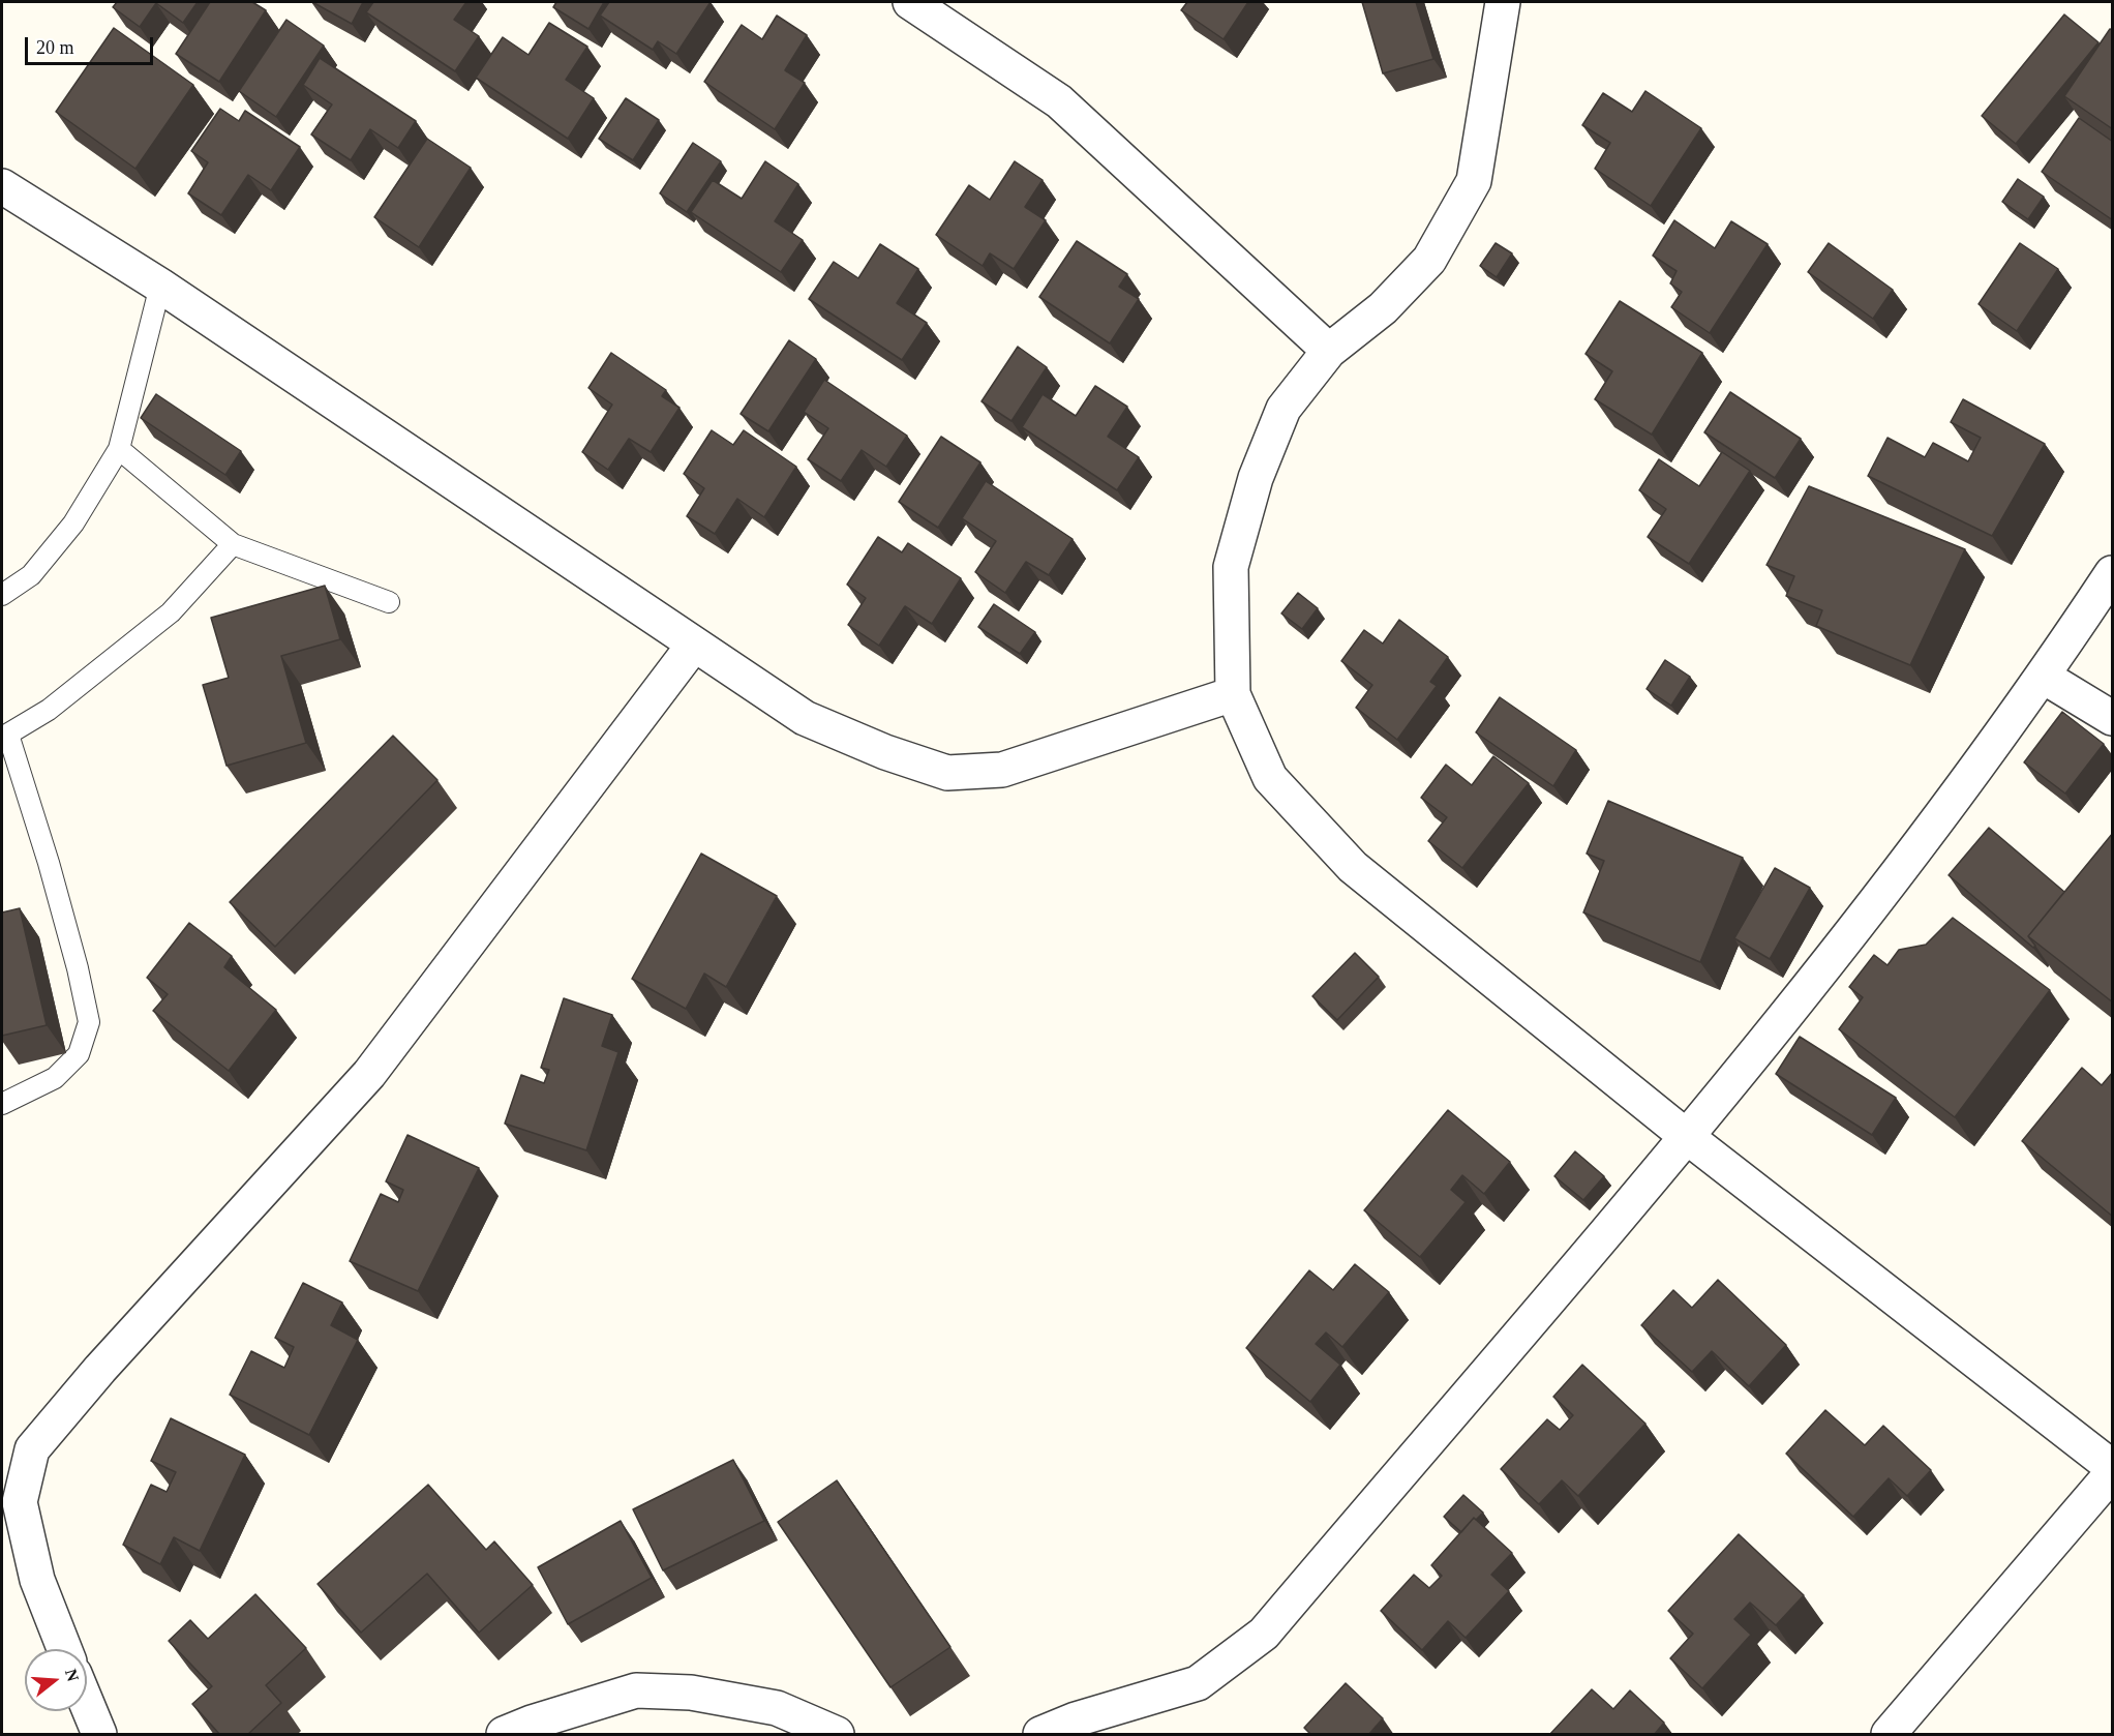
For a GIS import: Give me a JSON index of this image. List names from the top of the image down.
{
  "scale_bar": "20 m",
  "north": "right"
}
